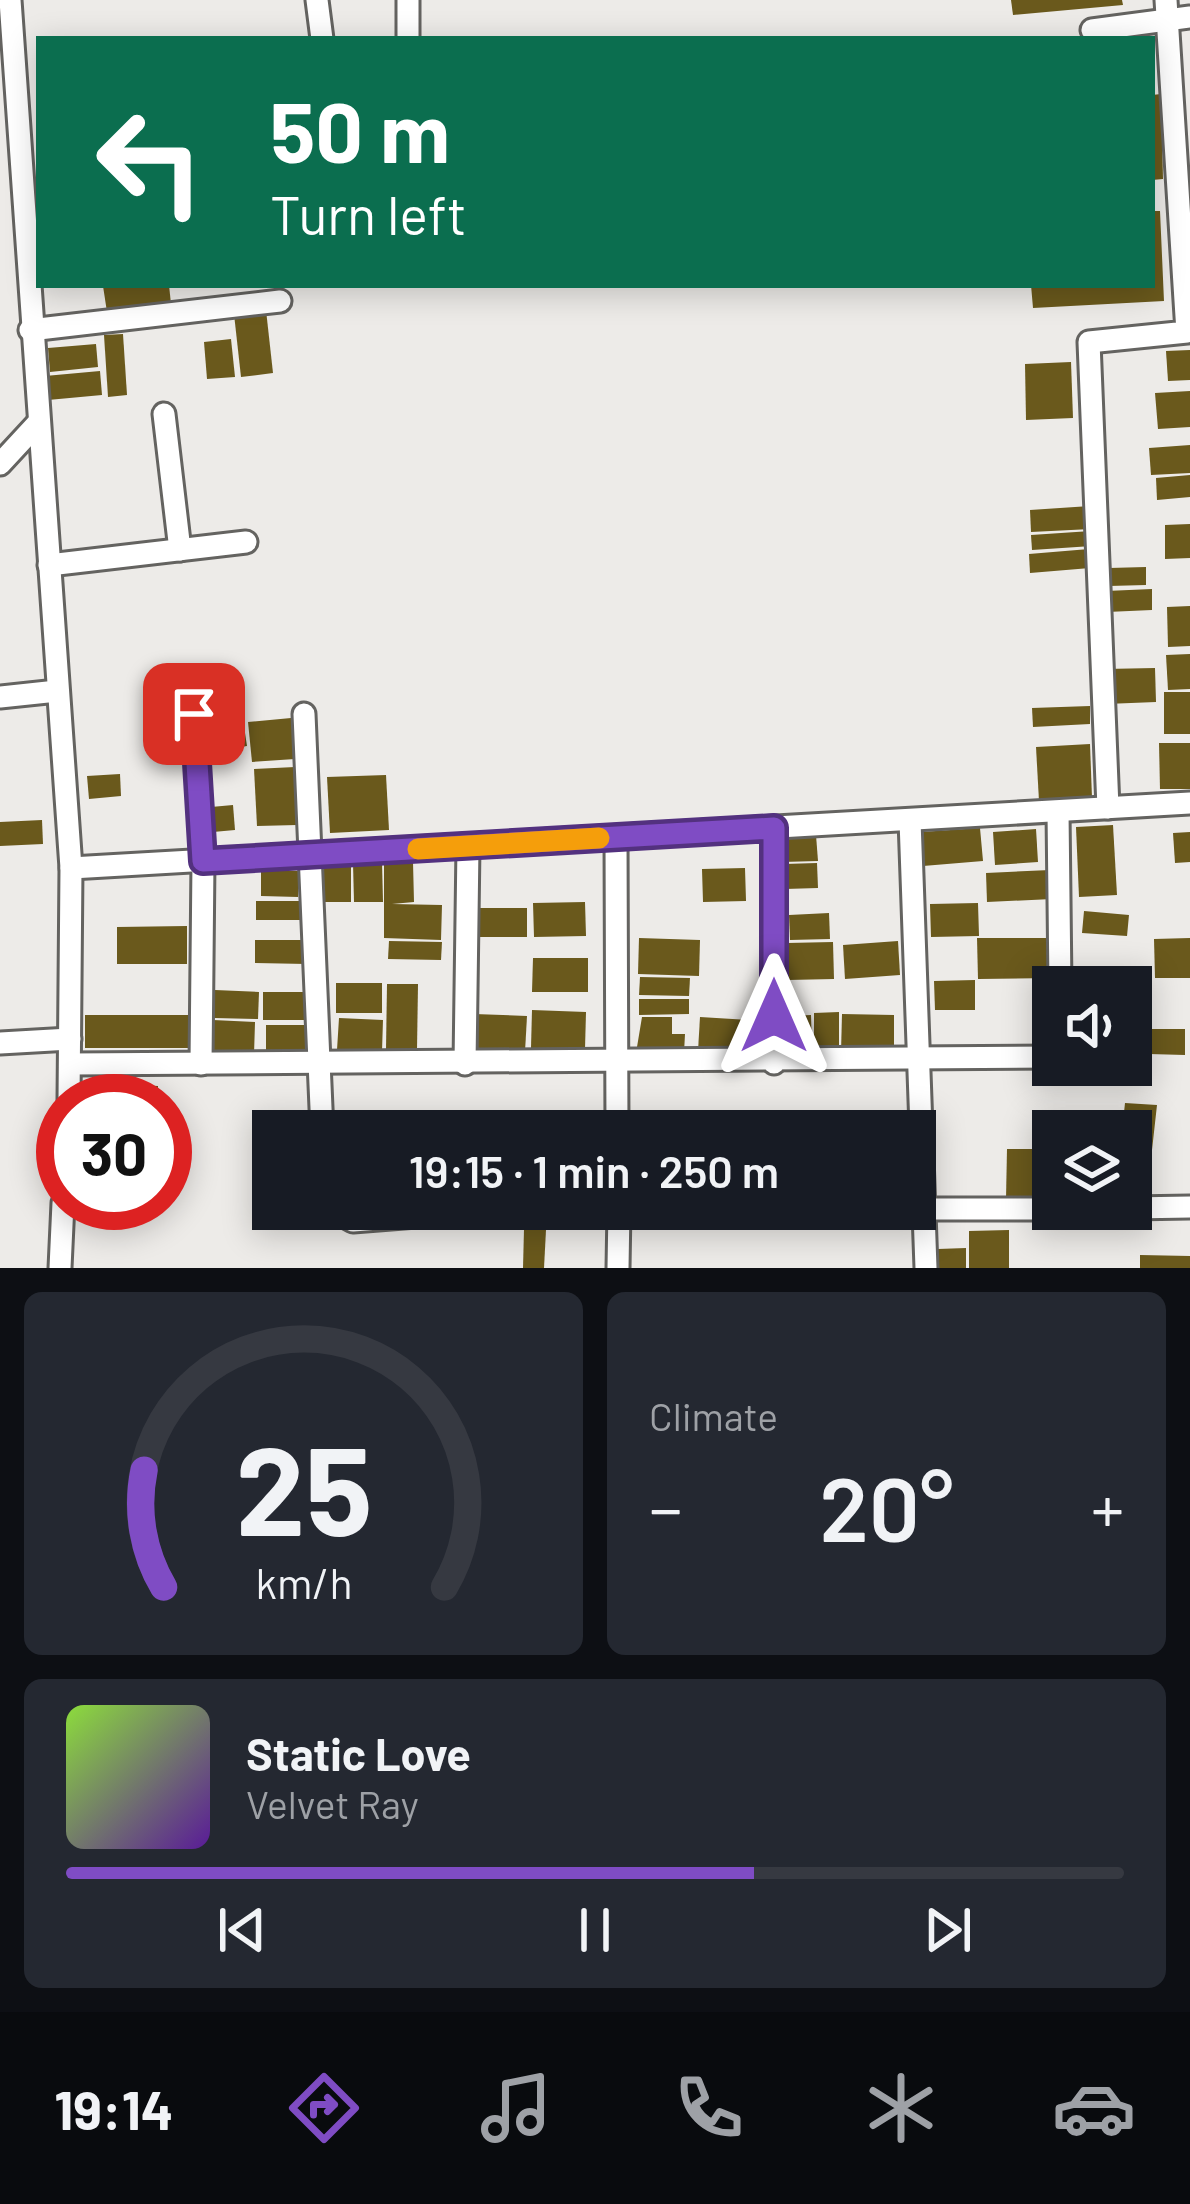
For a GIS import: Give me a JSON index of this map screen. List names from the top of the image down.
{
  "page": {
    "turn": ["50 m", "Turn left"],
    "limit": "30",
    "trip": "19:15 · 1 min · 250 m",
    "tile": "Climate",
    "heat": ["−", "20°", "+"],
    "song": ["Static Love", "Velvet Ray"],
    "tabs": "19:14",
    "gauge": ["25", "km/h"]
  }
}
